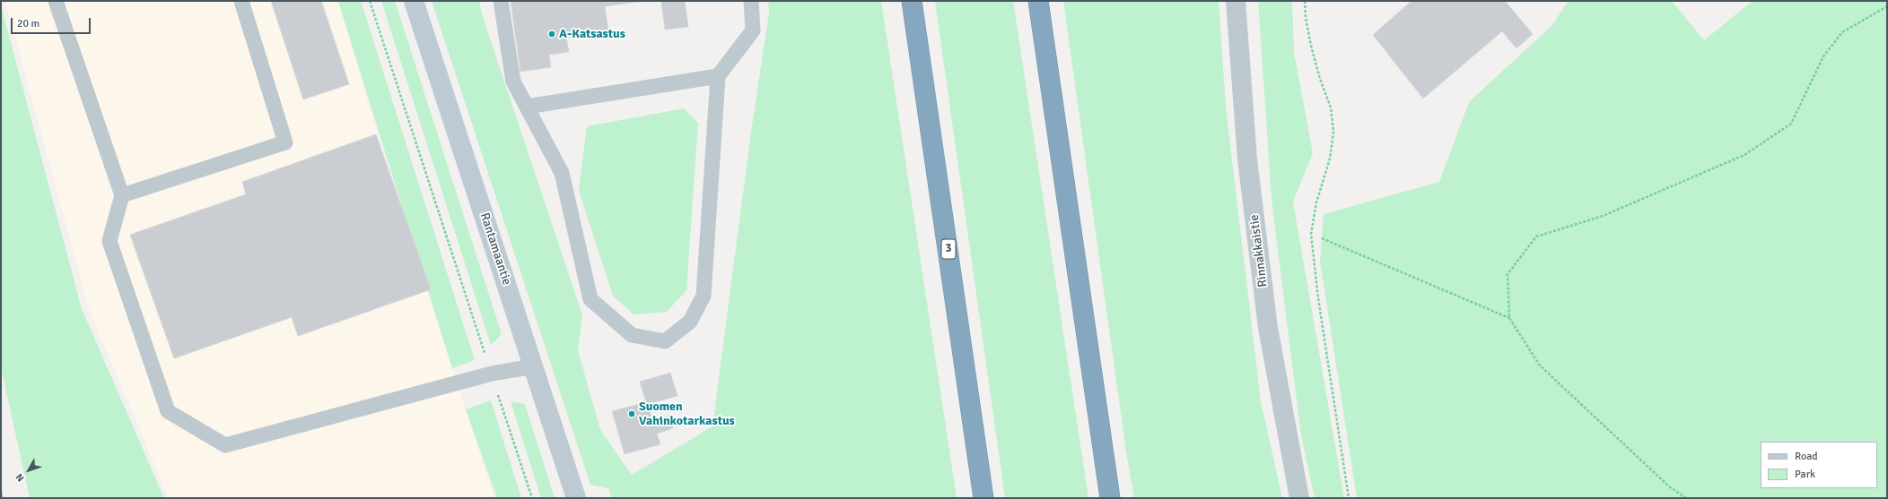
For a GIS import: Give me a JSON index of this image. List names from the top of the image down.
{
  "streets": {
    "highway": ["3"],
    "main road": ["Rantamaantie"],
    "street": ["Rinnakkaistie"]
  },
  "places": ["A-Katsastus", "Suomen Vahinkotarkastus"],
  "legend": ["Road", "Park"],
  "scale_bar": "20 m",
  "north": "bottom left"
}
